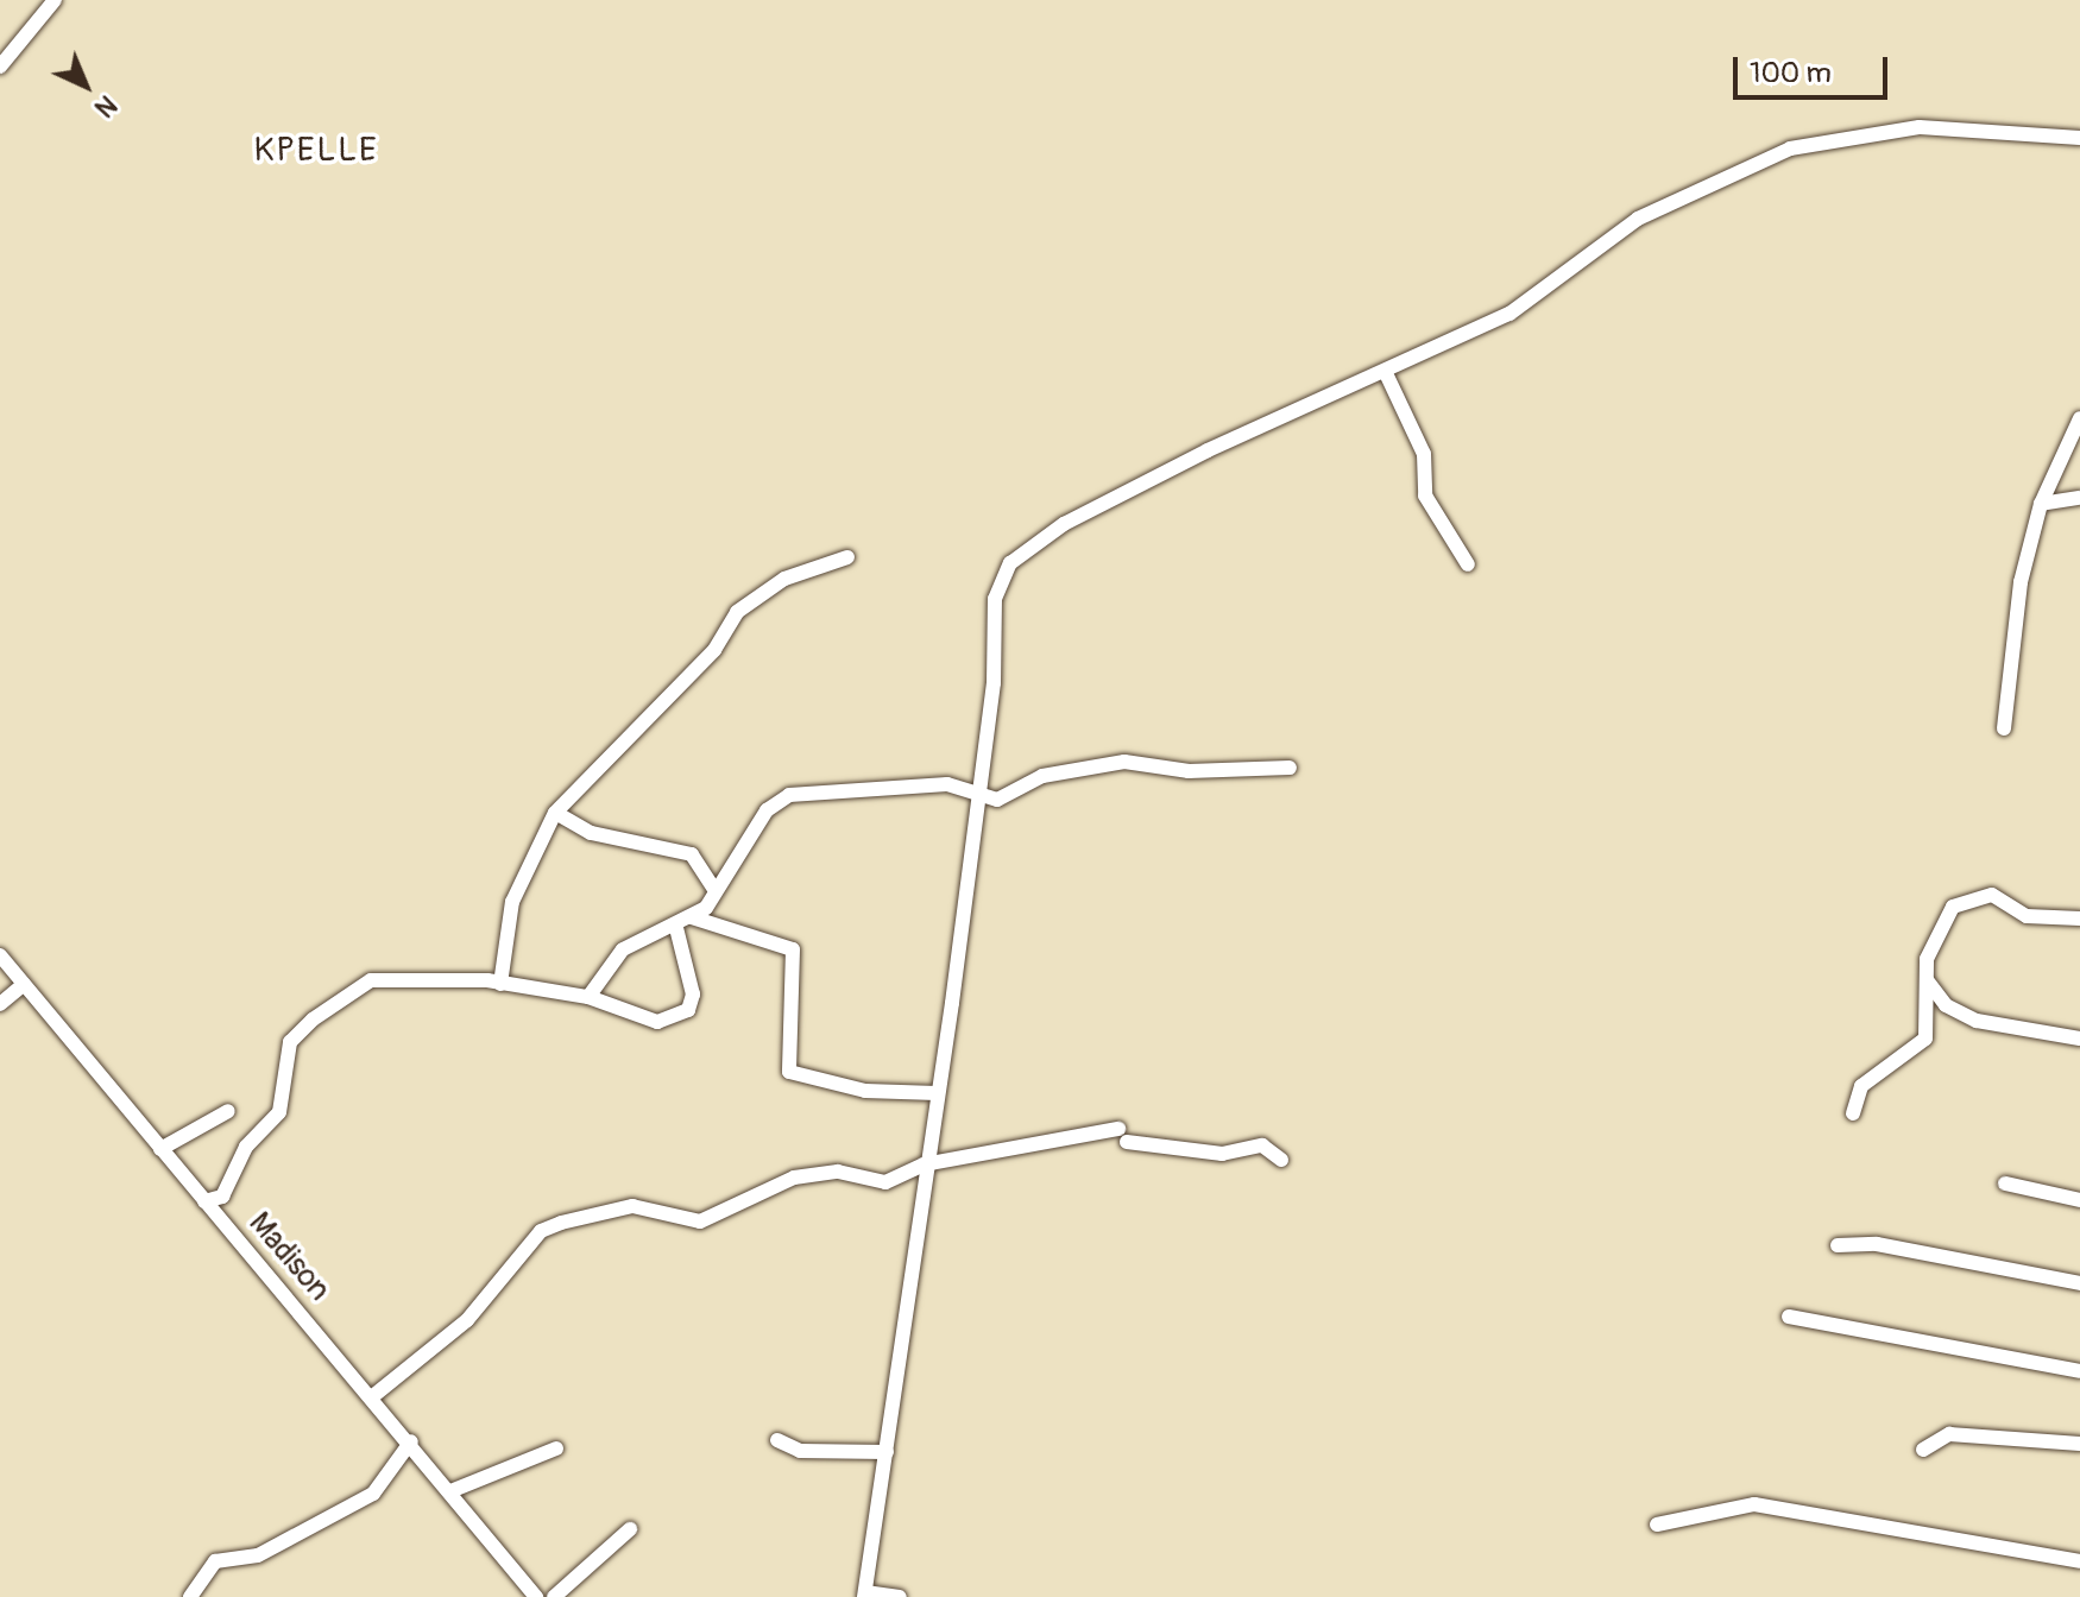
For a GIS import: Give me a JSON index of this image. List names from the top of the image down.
{
  "streets": {
    "street": ["Madison"]
  },
  "districts": ["KPELLE"],
  "scale_bar": "100 m",
  "north": "bottom right"
}
